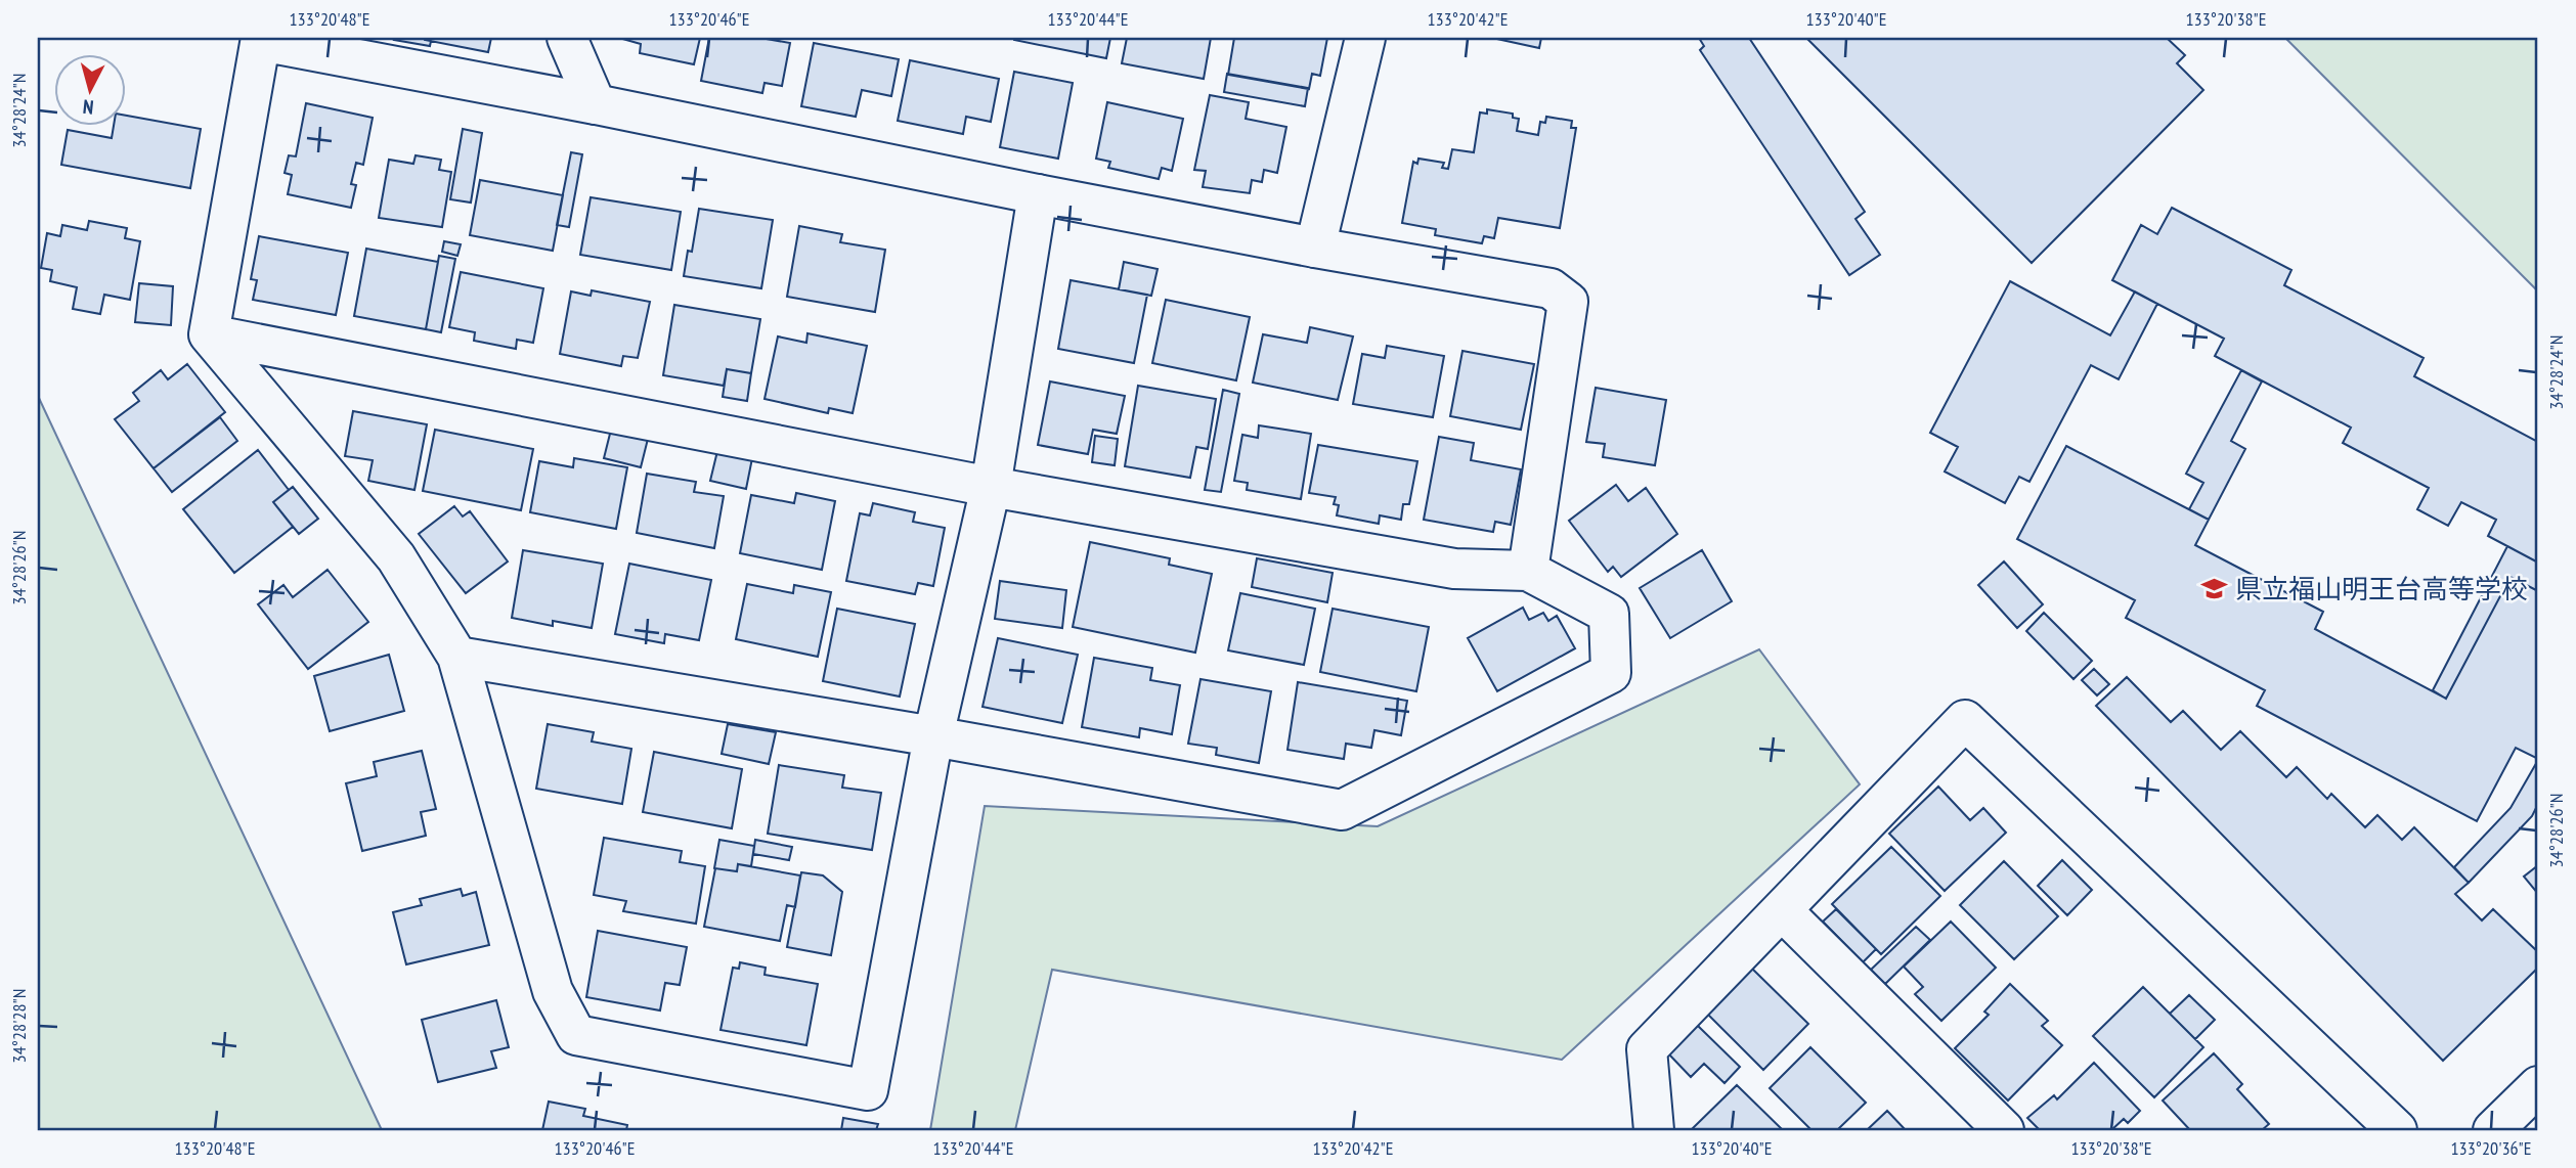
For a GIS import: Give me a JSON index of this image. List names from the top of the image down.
{
  "places": {
    "school or university": ["県立福山明王台高等学校"]
  },
  "north": "bottom",
  "coordinates": [
    "133°20'48\"E",
    "133°20'46\"E",
    "133°20'44\"E",
    "133°20'42\"E",
    "133°20'40\"E",
    "133°20'38\"E",
    "34°28'24\"N",
    "34°28'26\"N",
    "34°28'28\"N",
    "133°20'36\"E"
  ]
}
